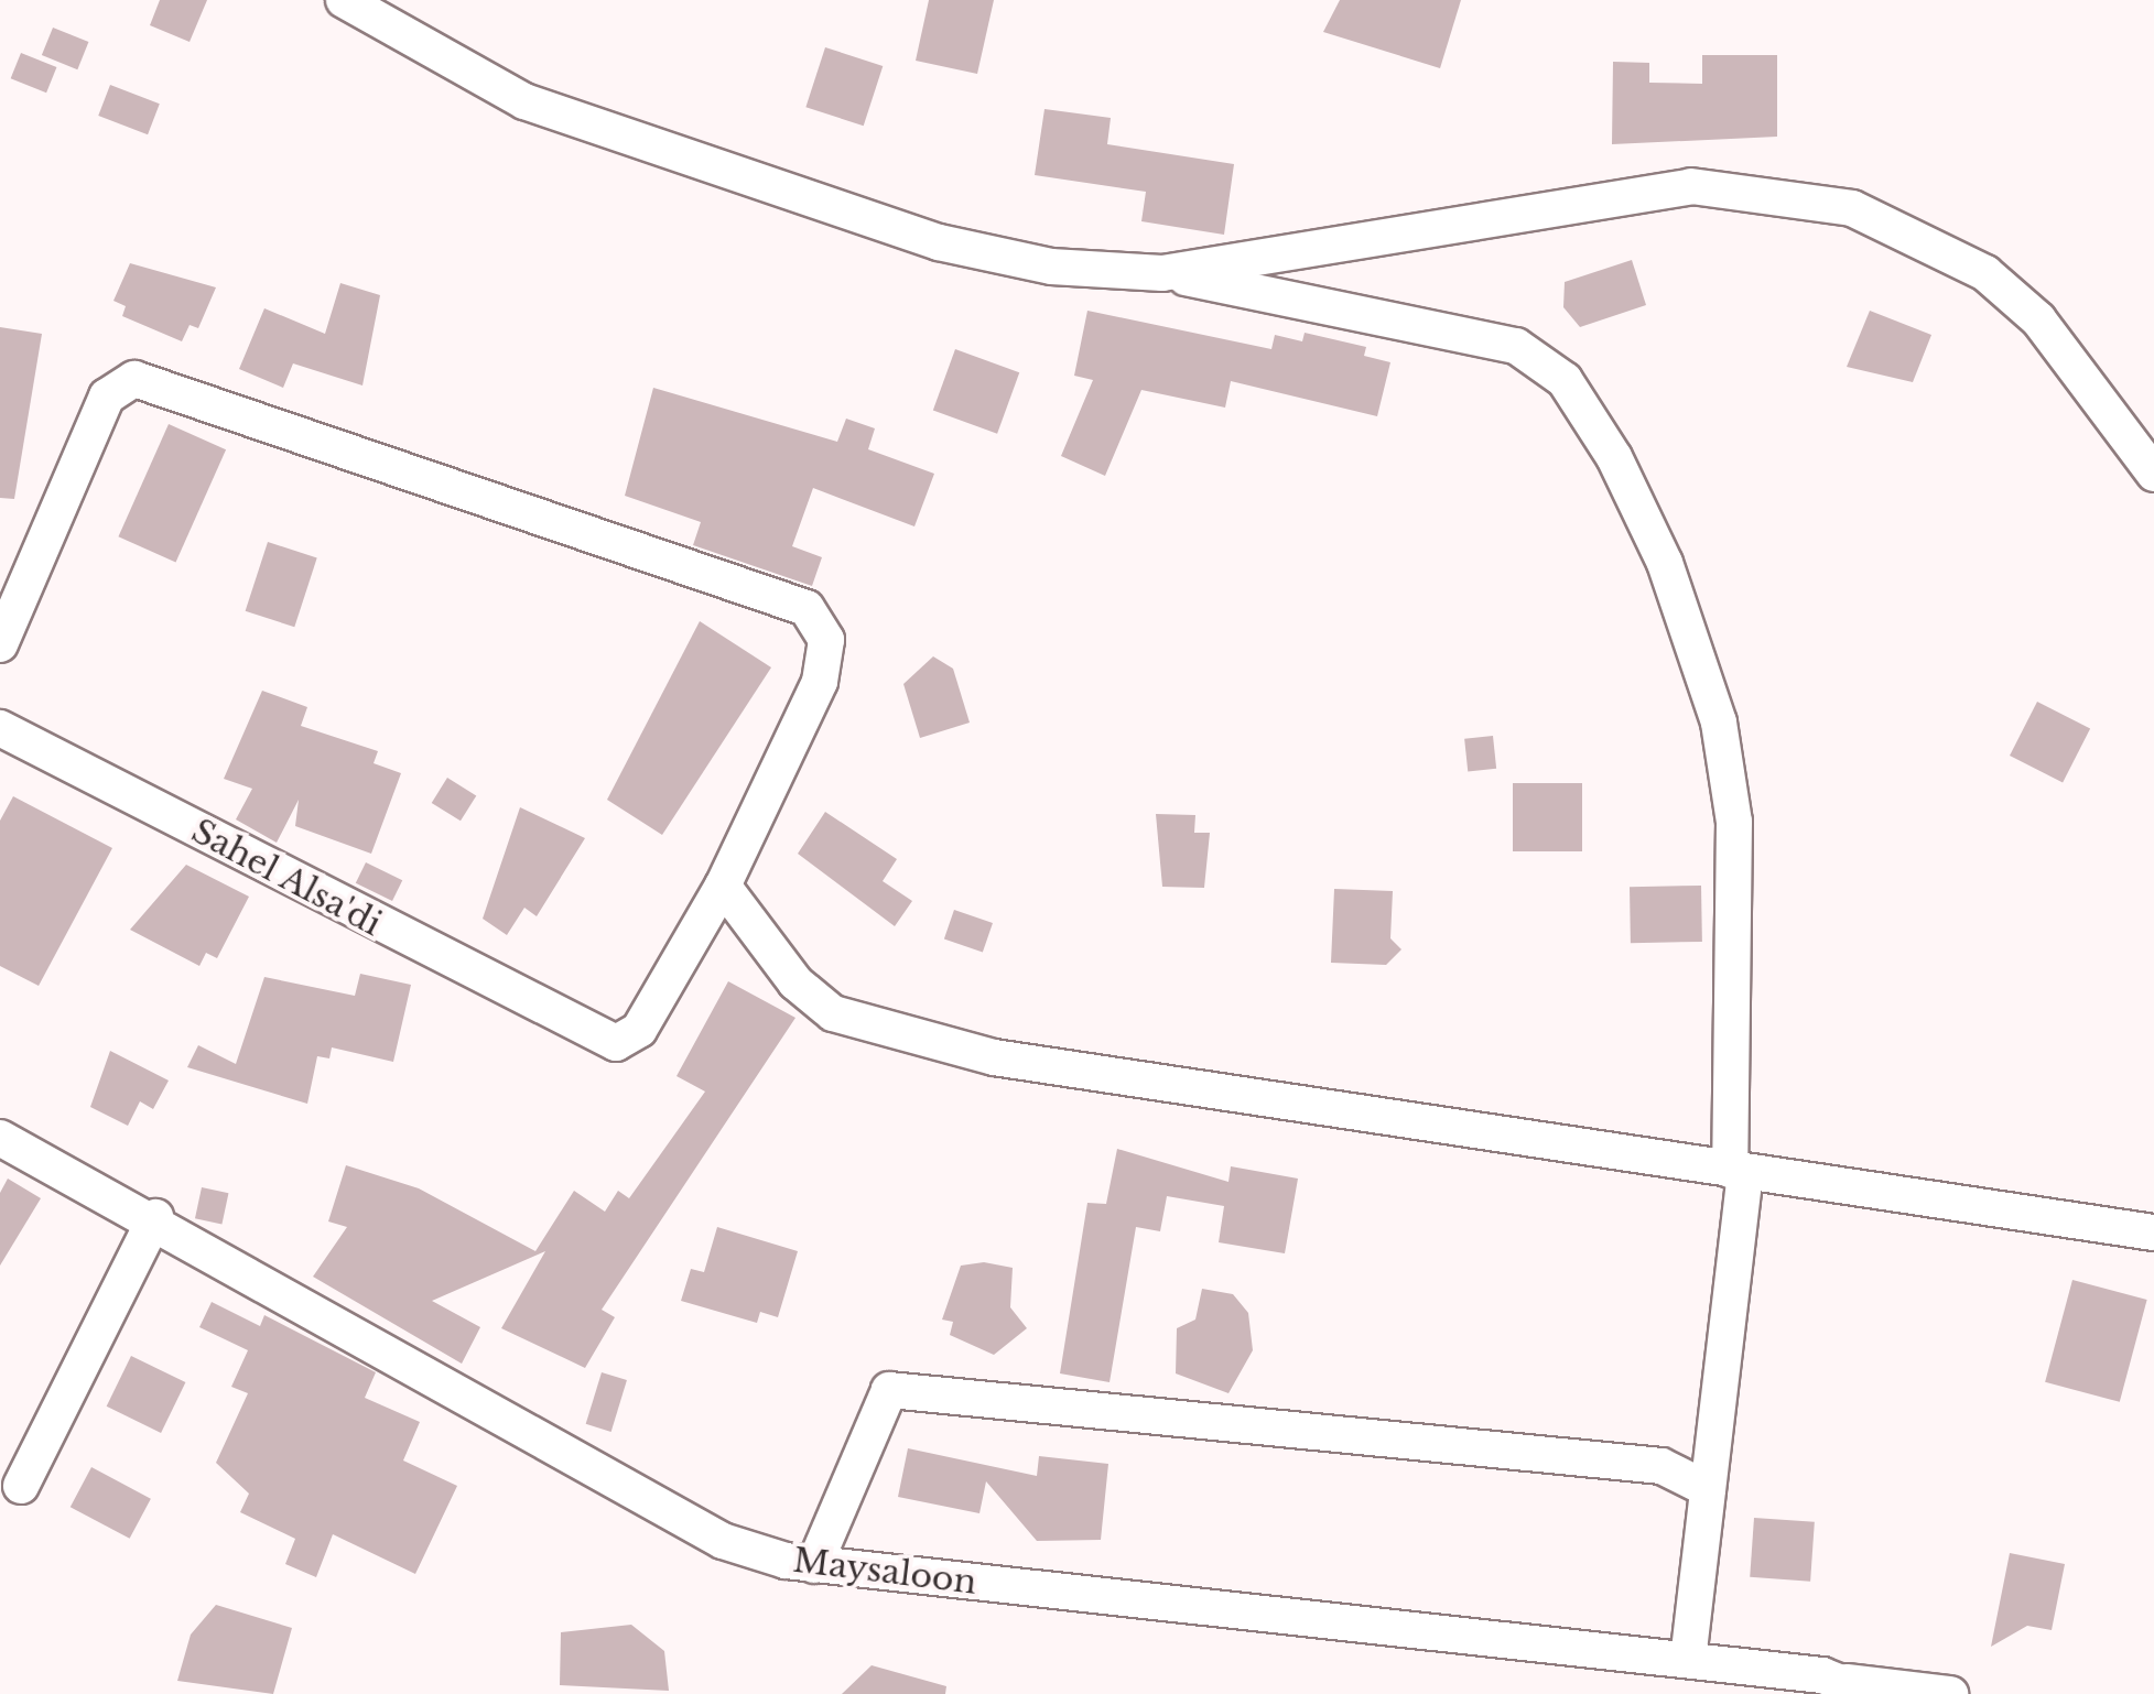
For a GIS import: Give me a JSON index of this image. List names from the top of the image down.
{
  "streets": {
    "street": ["Sahel Alsa'di", "Maysaloon"]
  }
}
